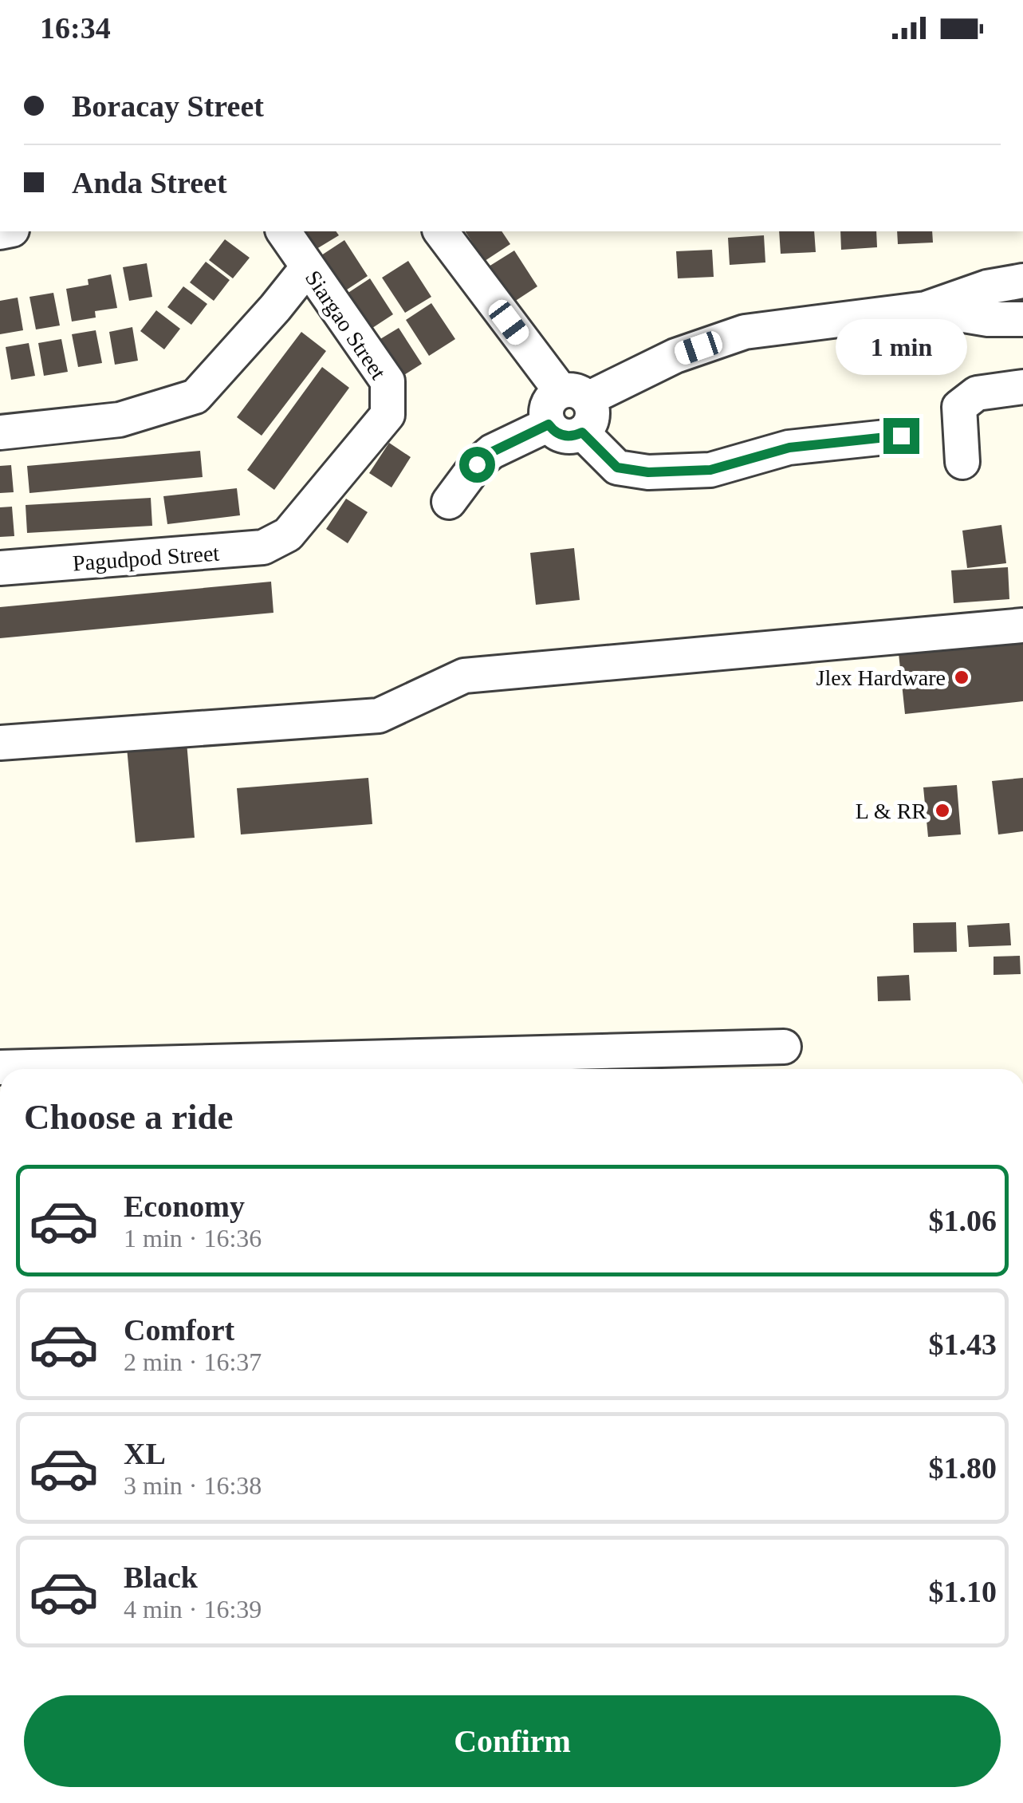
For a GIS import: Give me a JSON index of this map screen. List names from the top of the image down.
{
  "streets": {
    "street": ["Siargao Street", "Pagudpod Street"]
  },
  "crossings": [
    ["Siargao Street", "Pagudpod Street"]
  ],
  "places": ["Jlex Hardware", "L & RR"],
  "page": {
    "status": "16:34",
    "banner": ["Boracay Street", "Anda Street"],
    "bubble": "1 min",
    "heading": "Choose a ride",
    "list": [
      {
        "name": "Economy",
        "note": "1 min · 16:36",
        "value": "$1.06"
      },
      {
        "name": "Comfort",
        "note": "2 min · 16:37",
        "value": "$1.43"
      },
      {
        "name": "XL",
        "note": "3 min · 16:38",
        "value": "$1.80"
      },
      {
        "name": "Black",
        "note": "4 min · 16:39",
        "value": "$1.10"
      }
    ],
    "buttons": "Confirm"
  }
}
